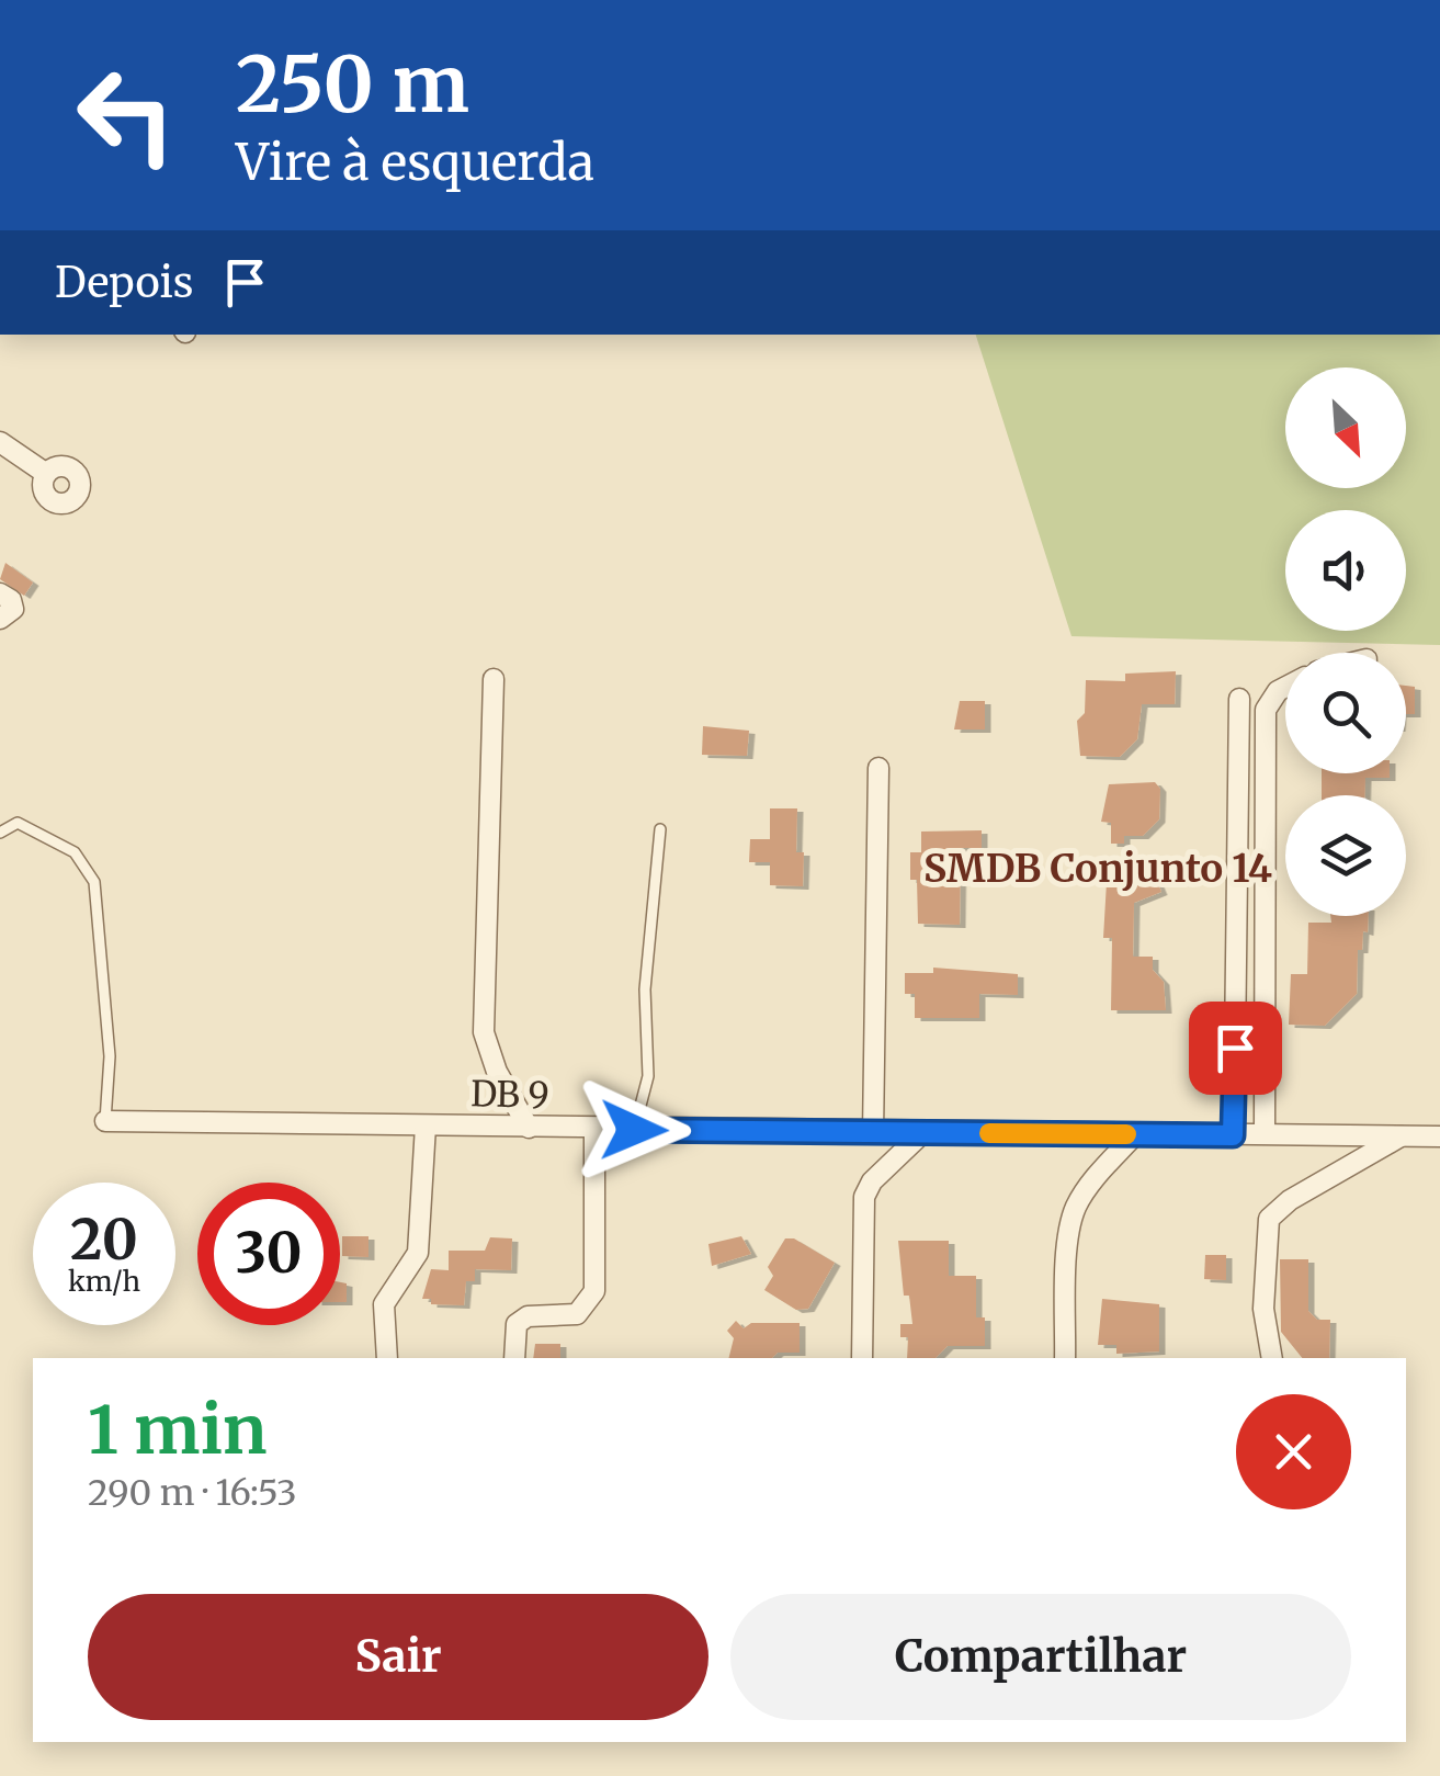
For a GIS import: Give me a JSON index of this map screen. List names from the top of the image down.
{
  "streets": {
    "street": ["DB 9"]
  },
  "districts": ["SMDB Conjunto 14"],
  "north": "bottom right",
  "page": {
    "turn": ["250 m", "Vire à esquerda"],
    "then": "Depois",
    "speed": "20 km/h",
    "limit": "30",
    "heading": ["1 min", "290 m · 16:53"],
    "buttons": ["Sair", "Compartilhar"]
  }
}
